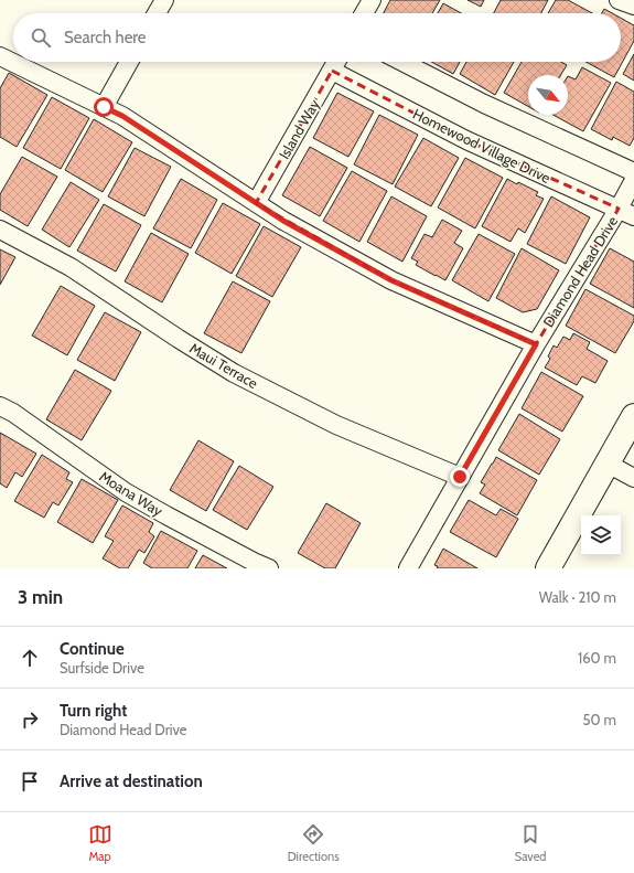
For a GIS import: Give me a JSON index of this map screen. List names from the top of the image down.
{
  "streets": {
    "street": [
      "Island Way",
      "Homewood Village Drive",
      "Diamond Head Drive",
      "Maui Terrace",
      "Moana Way"
    ]
  },
  "crossings": [
    ["Island Way", "Homewood Village Drive"],
    ["Homewood Village Drive", "Diamond Head Drive"],
    ["Diamond Head Drive", "Maui Terrace"]
  ],
  "north": "bottom right",
  "page": {
    "search": "Search here",
    "heading": ["3 min", "Walk · 210 m"],
    "list": [
      ["Continue", "Surfside Drive", "160 m"],
      ["Turn right", "Diamond Head Drive", "50 m"],
      "Arrive at destination"
    ],
    "nav": ["Map", "Directions", "Saved"]
  }
}
